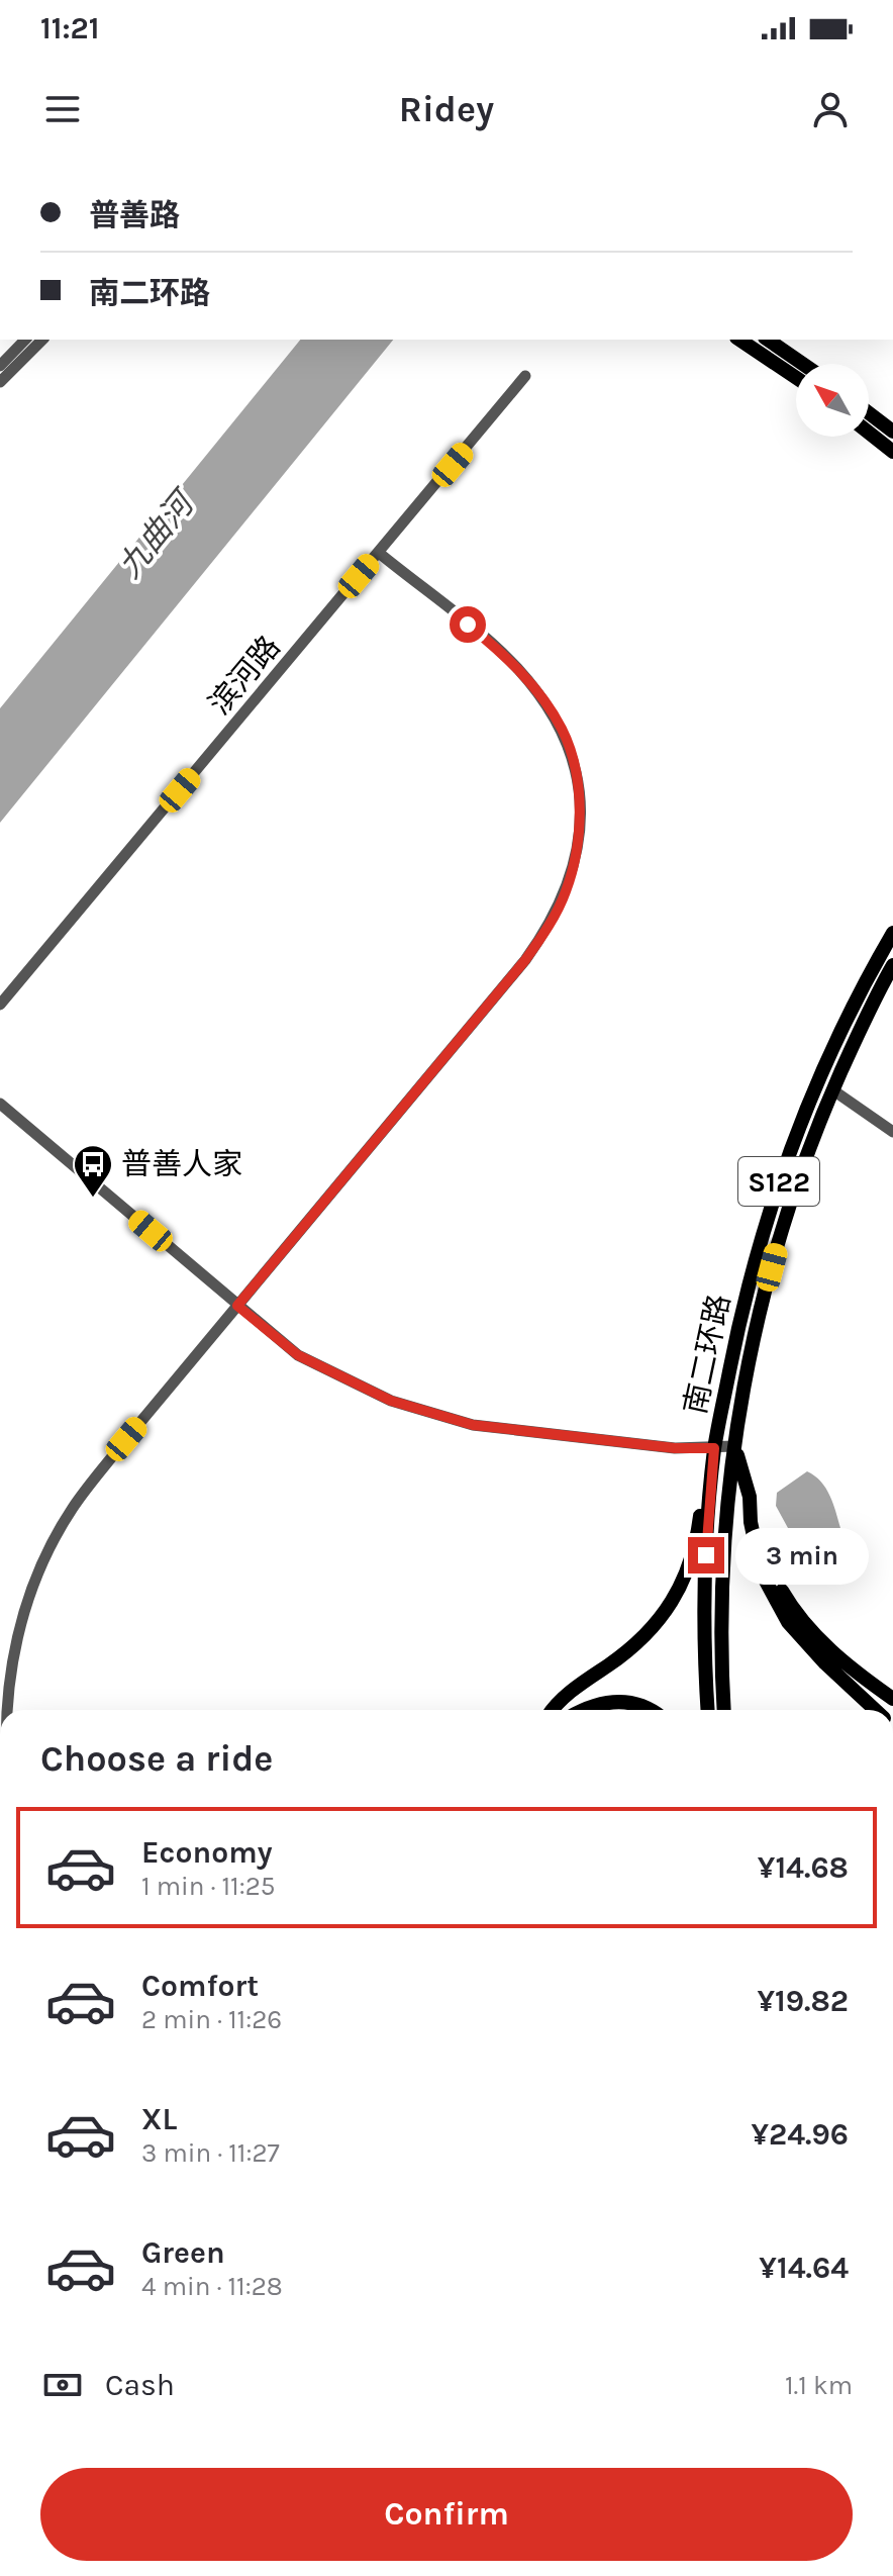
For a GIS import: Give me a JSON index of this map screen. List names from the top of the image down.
{
  "streets": {
    "main road": ["S122", "南二环路"],
    "street": ["滨河路"]
  },
  "water": ["九曲河"],
  "places": {
    "bus stop": ["普善人家"]
  },
  "north": "top left",
  "page": {
    "status": "11:21",
    "header": "Ridey",
    "banner": ["普善路", "南二环路"],
    "bubble": "3 min",
    "heading": "Choose a ride",
    "list": [
      {
        "name": "Economy",
        "note": "1 min · 11:25",
        "value": "¥14.68"
      },
      {
        "name": "Comfort",
        "note": "2 min · 11:26",
        "value": "¥19.82"
      },
      {
        "name": "XL",
        "note": "3 min · 11:27",
        "value": "¥24.96"
      },
      {
        "name": "Green",
        "note": "4 min · 11:28",
        "value": "¥14.64"
      }
    ],
    "pay": ["Cash", "1.1 km"],
    "buttons": "Confirm"
  }
}
